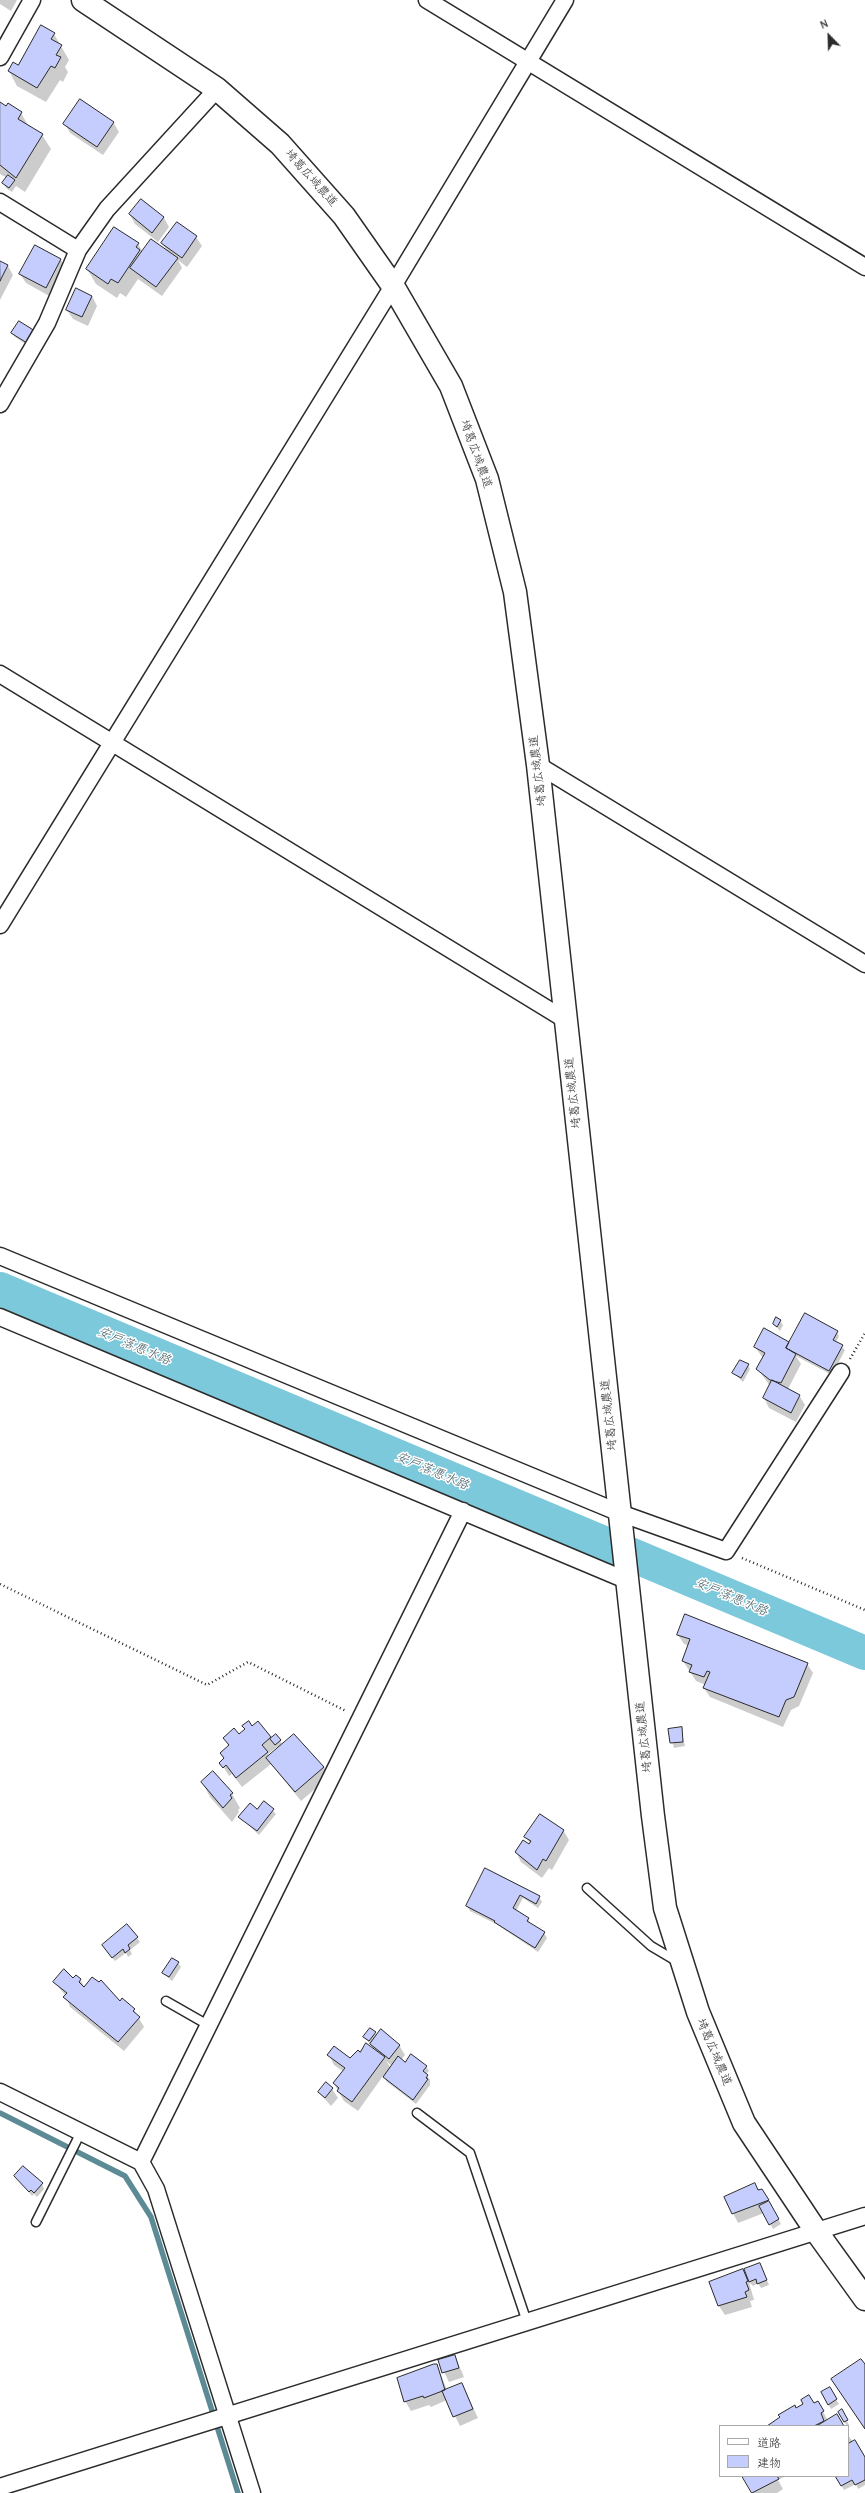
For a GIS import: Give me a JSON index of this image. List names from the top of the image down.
{
  "streets": {
    "street": ["埼葛広域農道"]
  },
  "water": ["安戸落悪水路"],
  "legend": ["道路", "建物"],
  "north": "top left"
}
